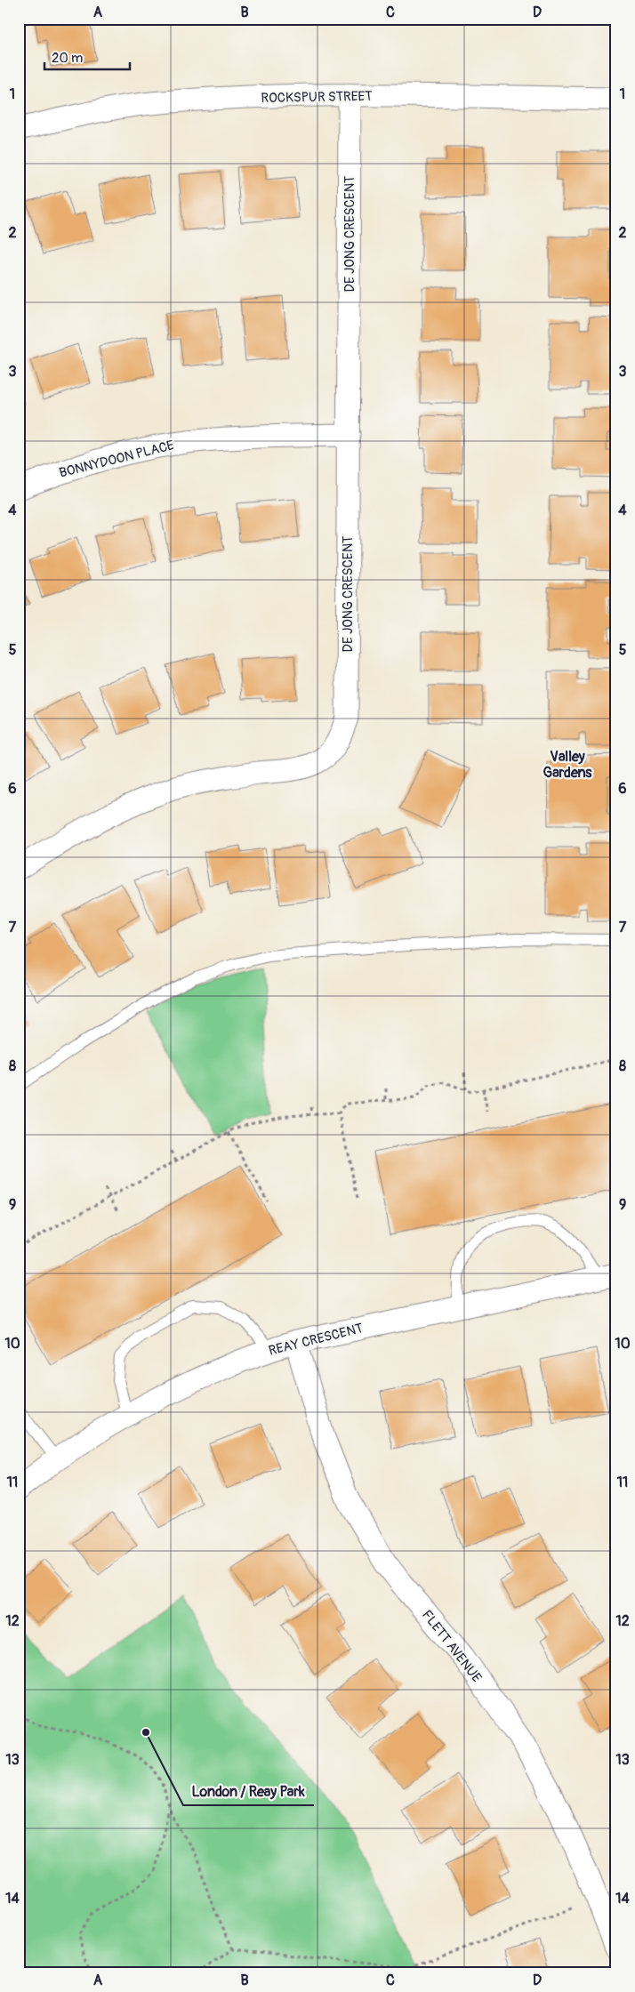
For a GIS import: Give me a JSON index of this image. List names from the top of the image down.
{
  "streets": {
    "street": [
      "ROCKSPUR STREET",
      "DE JONG CRESCENT",
      "BONNYDOON PLACE",
      "REAY CRESCENT",
      "FLETT AVENUE"
    ]
  },
  "crossings": [
    ["ROCKSPUR STREET", "DE JONG CRESCENT"],
    ["DE JONG CRESCENT", "BONNYDOON PLACE"],
    ["REAY CRESCENT", "FLETT AVENUE"]
  ],
  "districts": ["Valley Gardens"],
  "places": ["London / Reay Park"],
  "scale_bar": "20 m",
  "grid": {
    "columns": [
      "A",
      "B",
      "C",
      "D"
    ],
    "rows": [
      "1",
      "2",
      "3",
      "4",
      "5",
      "6",
      "7",
      "8",
      "9",
      "10",
      "11",
      "12",
      "13",
      "14"
    ]
  }
}
